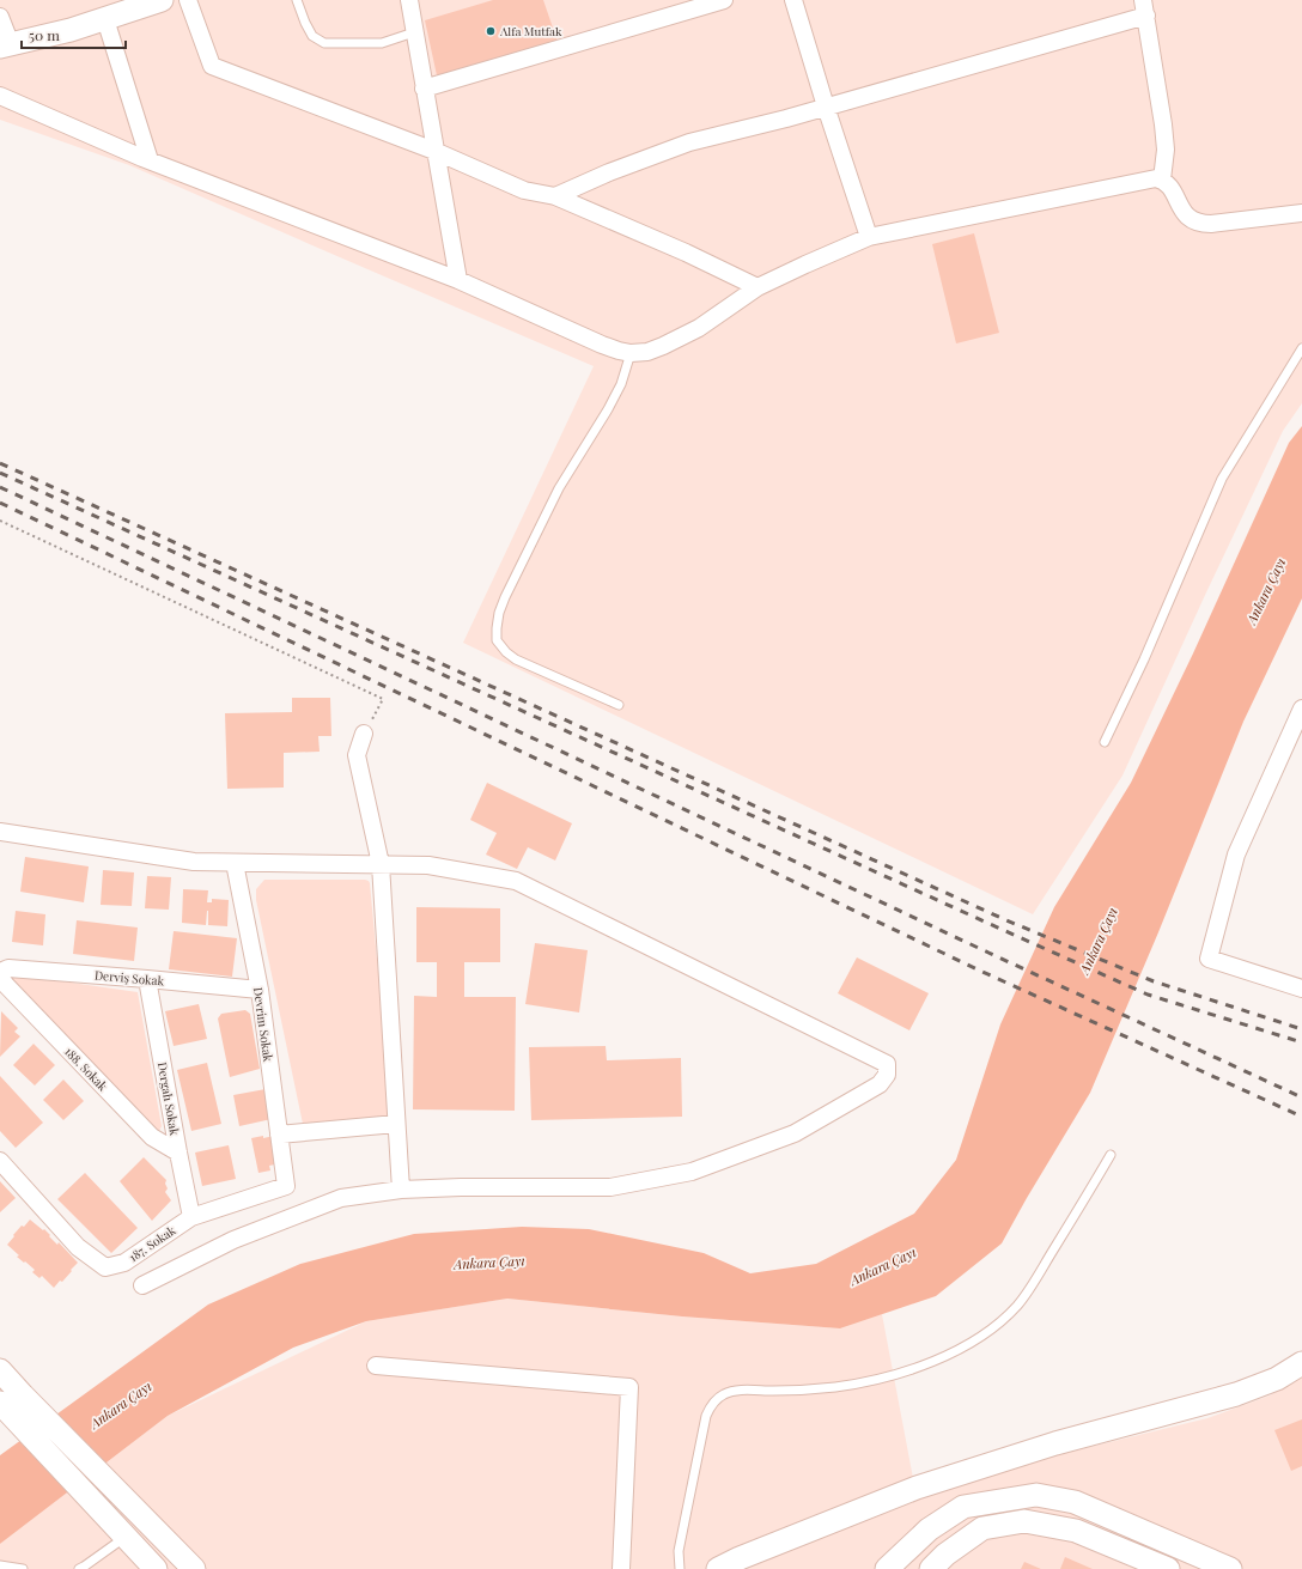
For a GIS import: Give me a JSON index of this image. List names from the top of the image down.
{
  "streets": {
    "street": [
      "Derviş Sokak",
      "Devrim Sokak",
      "188. Sokak",
      "Dergah Sokak",
      "187. Sokak"
    ]
  },
  "crossings": [
    ["Derviş Sokak", "Devrim Sokak"],
    ["Derviş Sokak", "Dergah Sokak"],
    ["Devrim Sokak", "187. Sokak"],
    ["188. Sokak", "Dergah Sokak"],
    ["Dergah Sokak", "187. Sokak"]
  ],
  "water": ["Ankara Çayı"],
  "places": ["Alfa Mutfak"],
  "scale_bar": "50 m"
}
